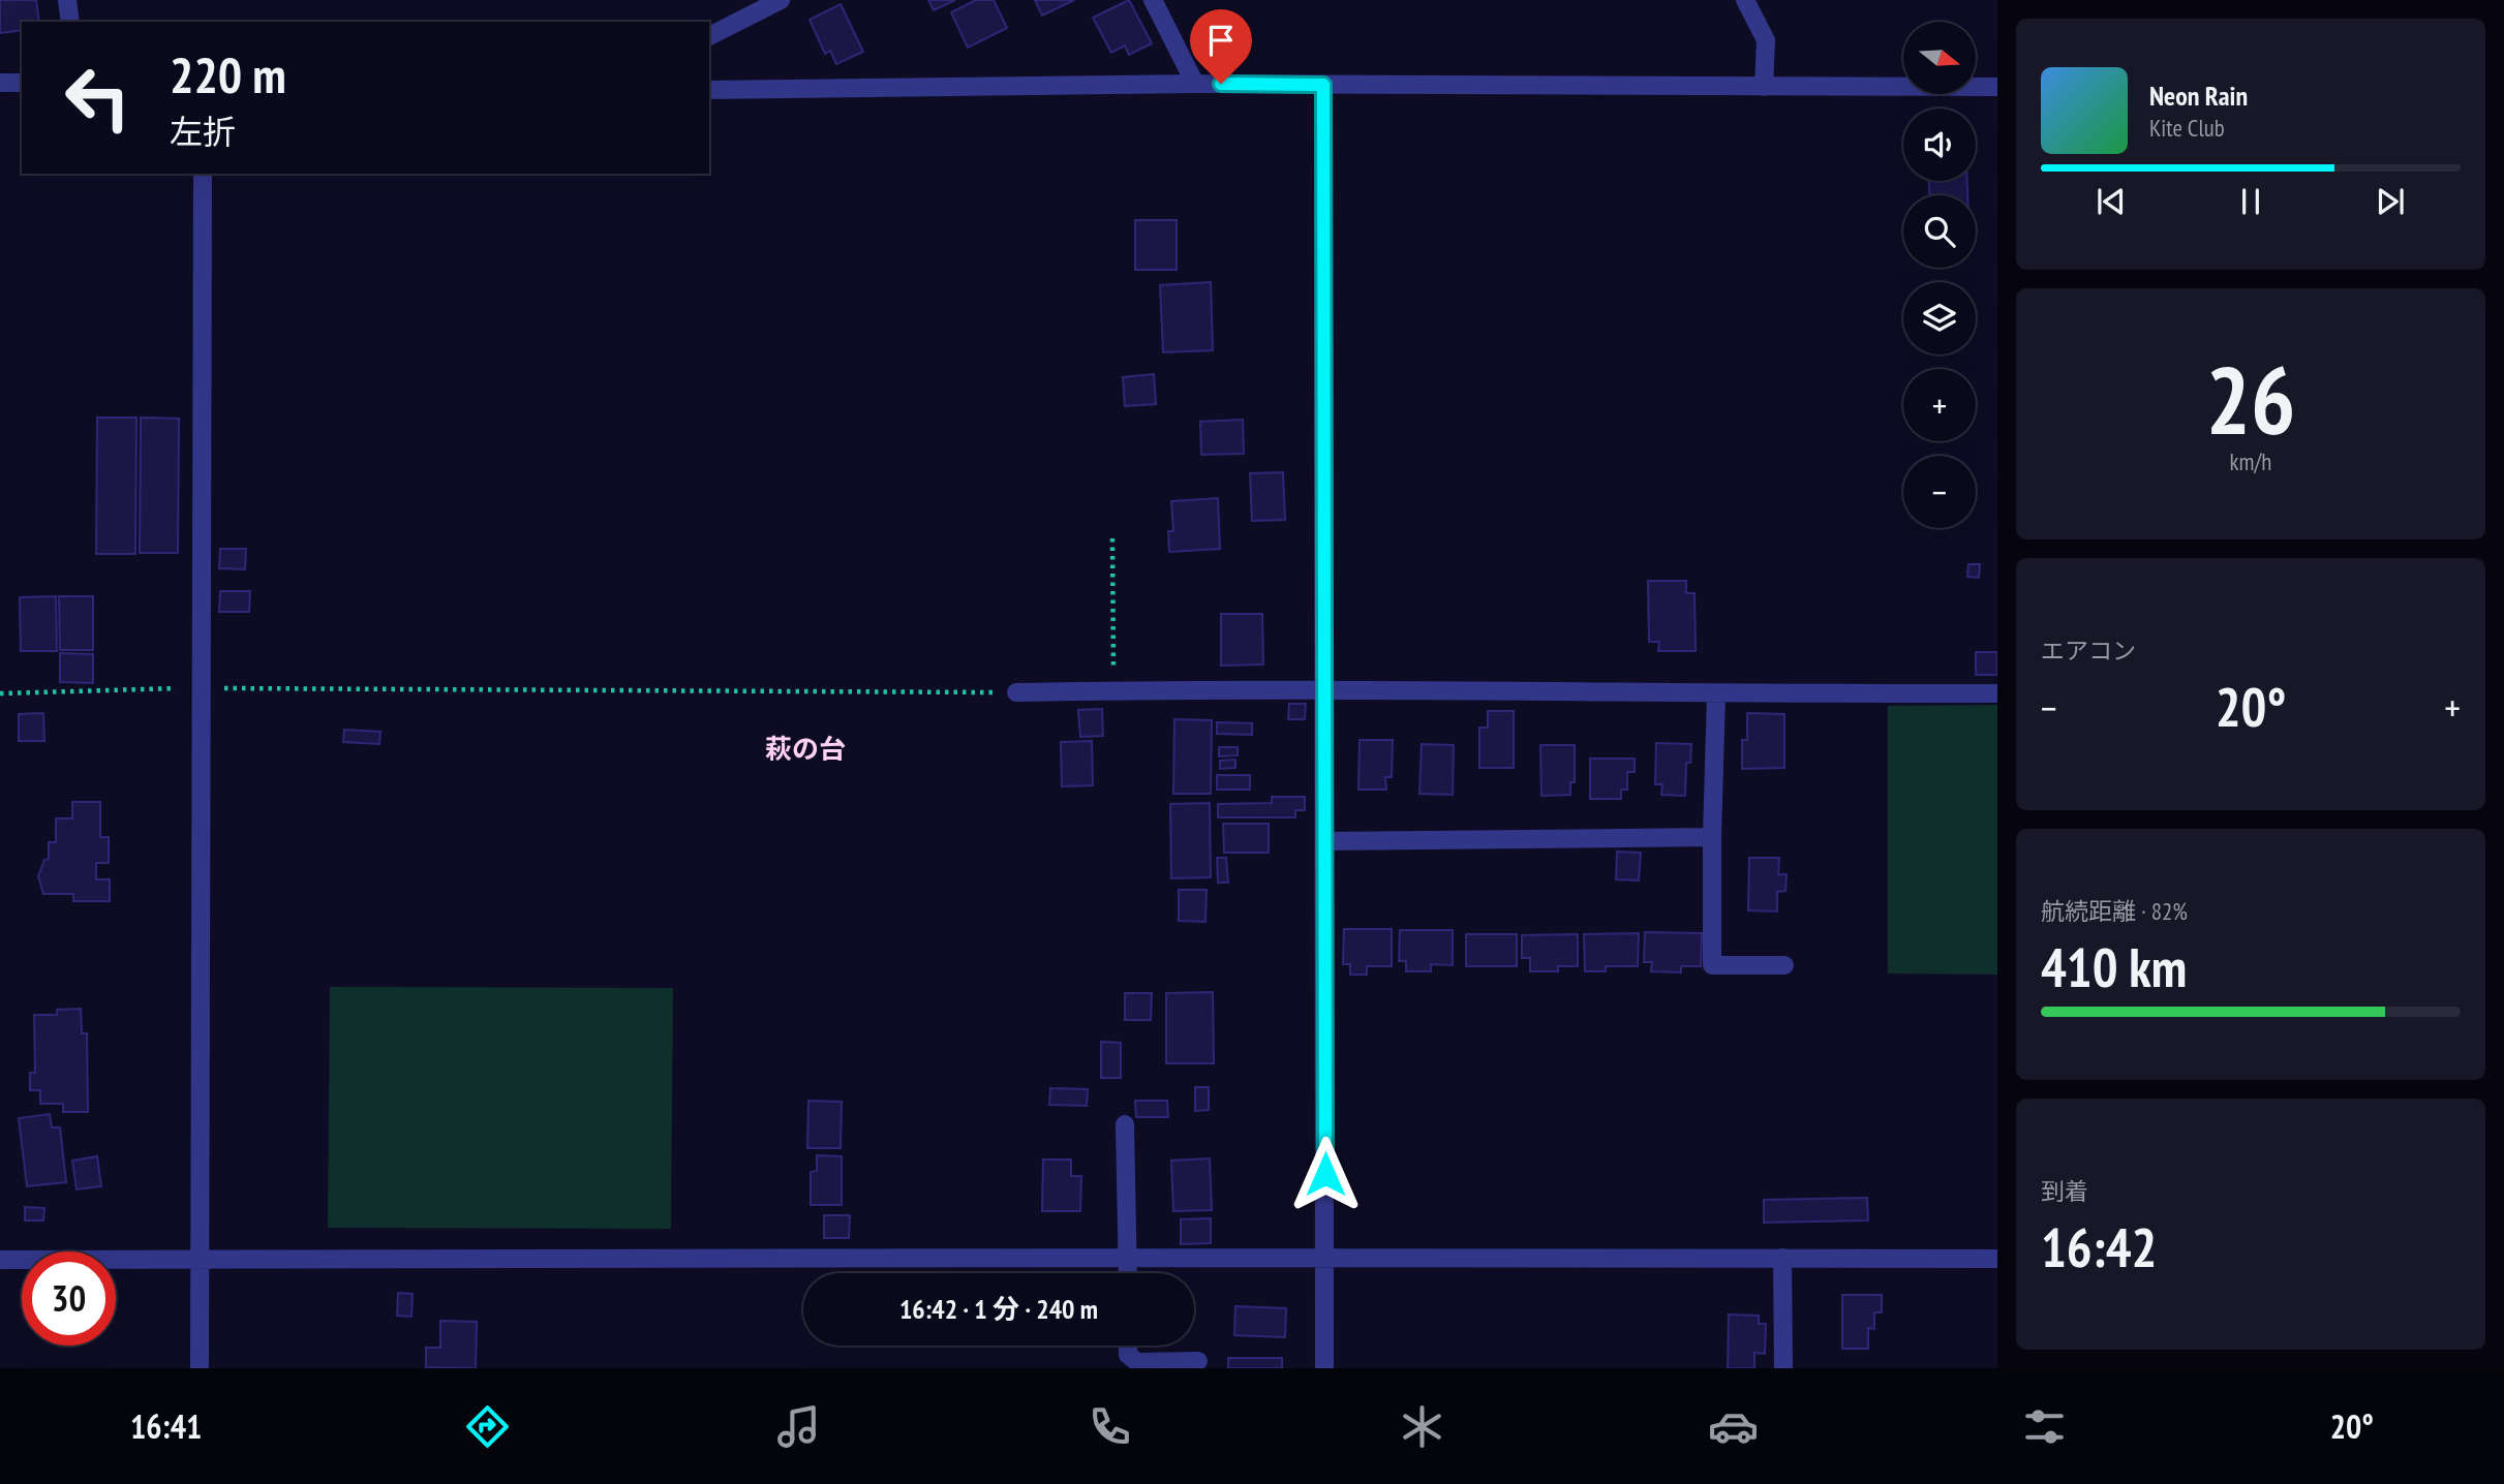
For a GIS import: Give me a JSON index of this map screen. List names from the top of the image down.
{
  "districts": ["萩の台"],
  "north": "right",
  "page": {
    "map_buttons": ["+", "−"],
    "turn": ["220 m", "左折"],
    "song": ["Neon Rain", "Kite Club"],
    "tile": [
      ["26", "km/h"],
      "エアコン",
      ["航続距離 · 82%", "410 km"],
      ["到着", "16:42"]
    ],
    "heat": ["−", "20°", "+"],
    "limit": "30",
    "trip": "16:42 · 1 分 · 240 m",
    "tabs": ["16:41", "20°"]
  }
}
